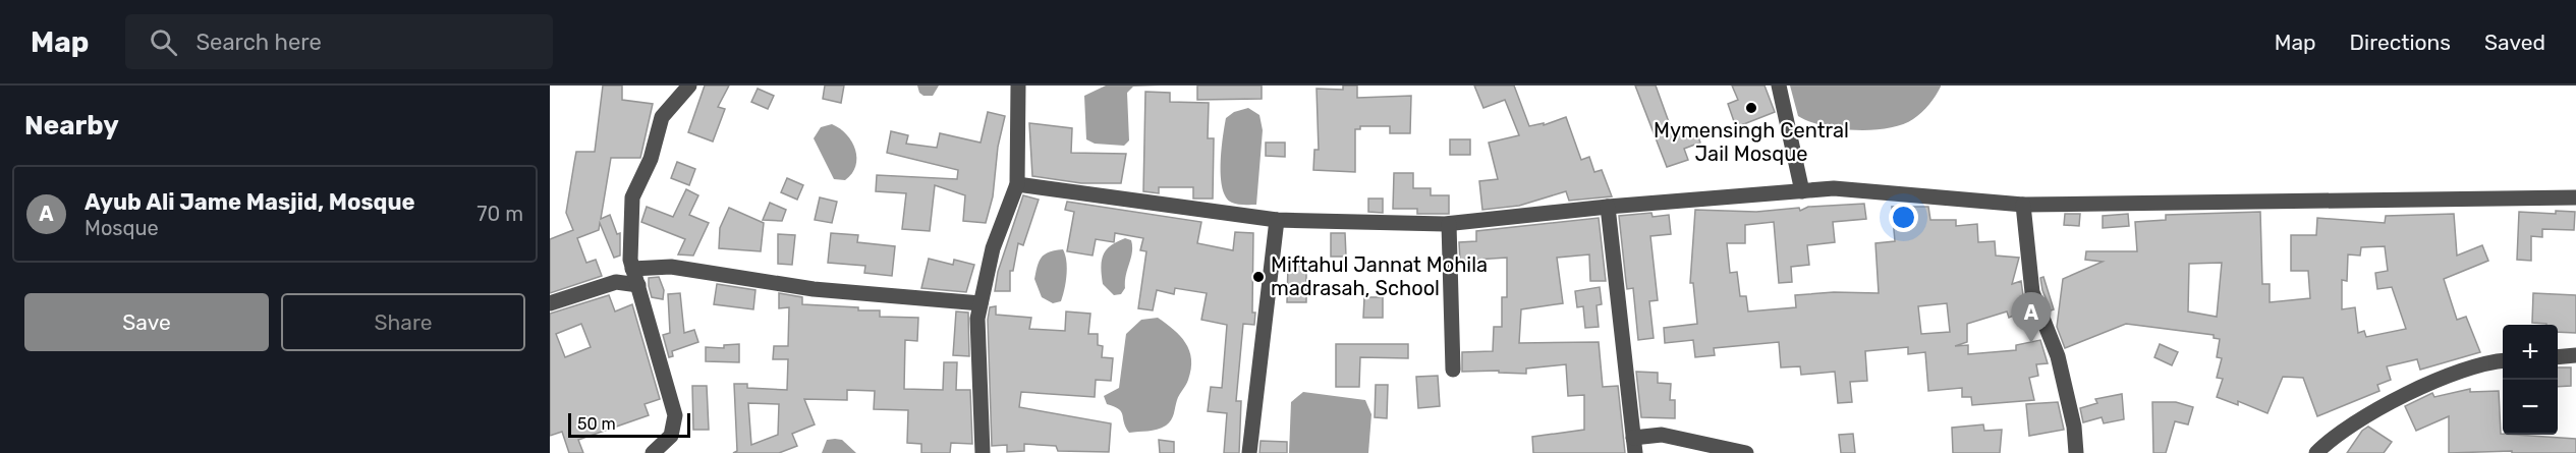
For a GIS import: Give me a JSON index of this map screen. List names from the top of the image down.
{
  "places": ["Mymensingh Central Jail Mosque", "Miftahul Jannat Mohila madrasah, School"],
  "scale_bar": "50 m",
  "page": {
    "header": "Map",
    "search": "Search here",
    "nav": ["Map", "Directions", "Saved"],
    "heading": "Nearby",
    "list": [
      {
        "mark": "A",
        "name": "Ayub Ali Jame Masjid, Mosque",
        "note": "Mosque",
        "value": "70 m"
      }
    ],
    "buttons": ["Save", "Share"],
    "pins": "A",
    "map_buttons": ["+", "−"],
    "scale": "50 m"
  }
}
